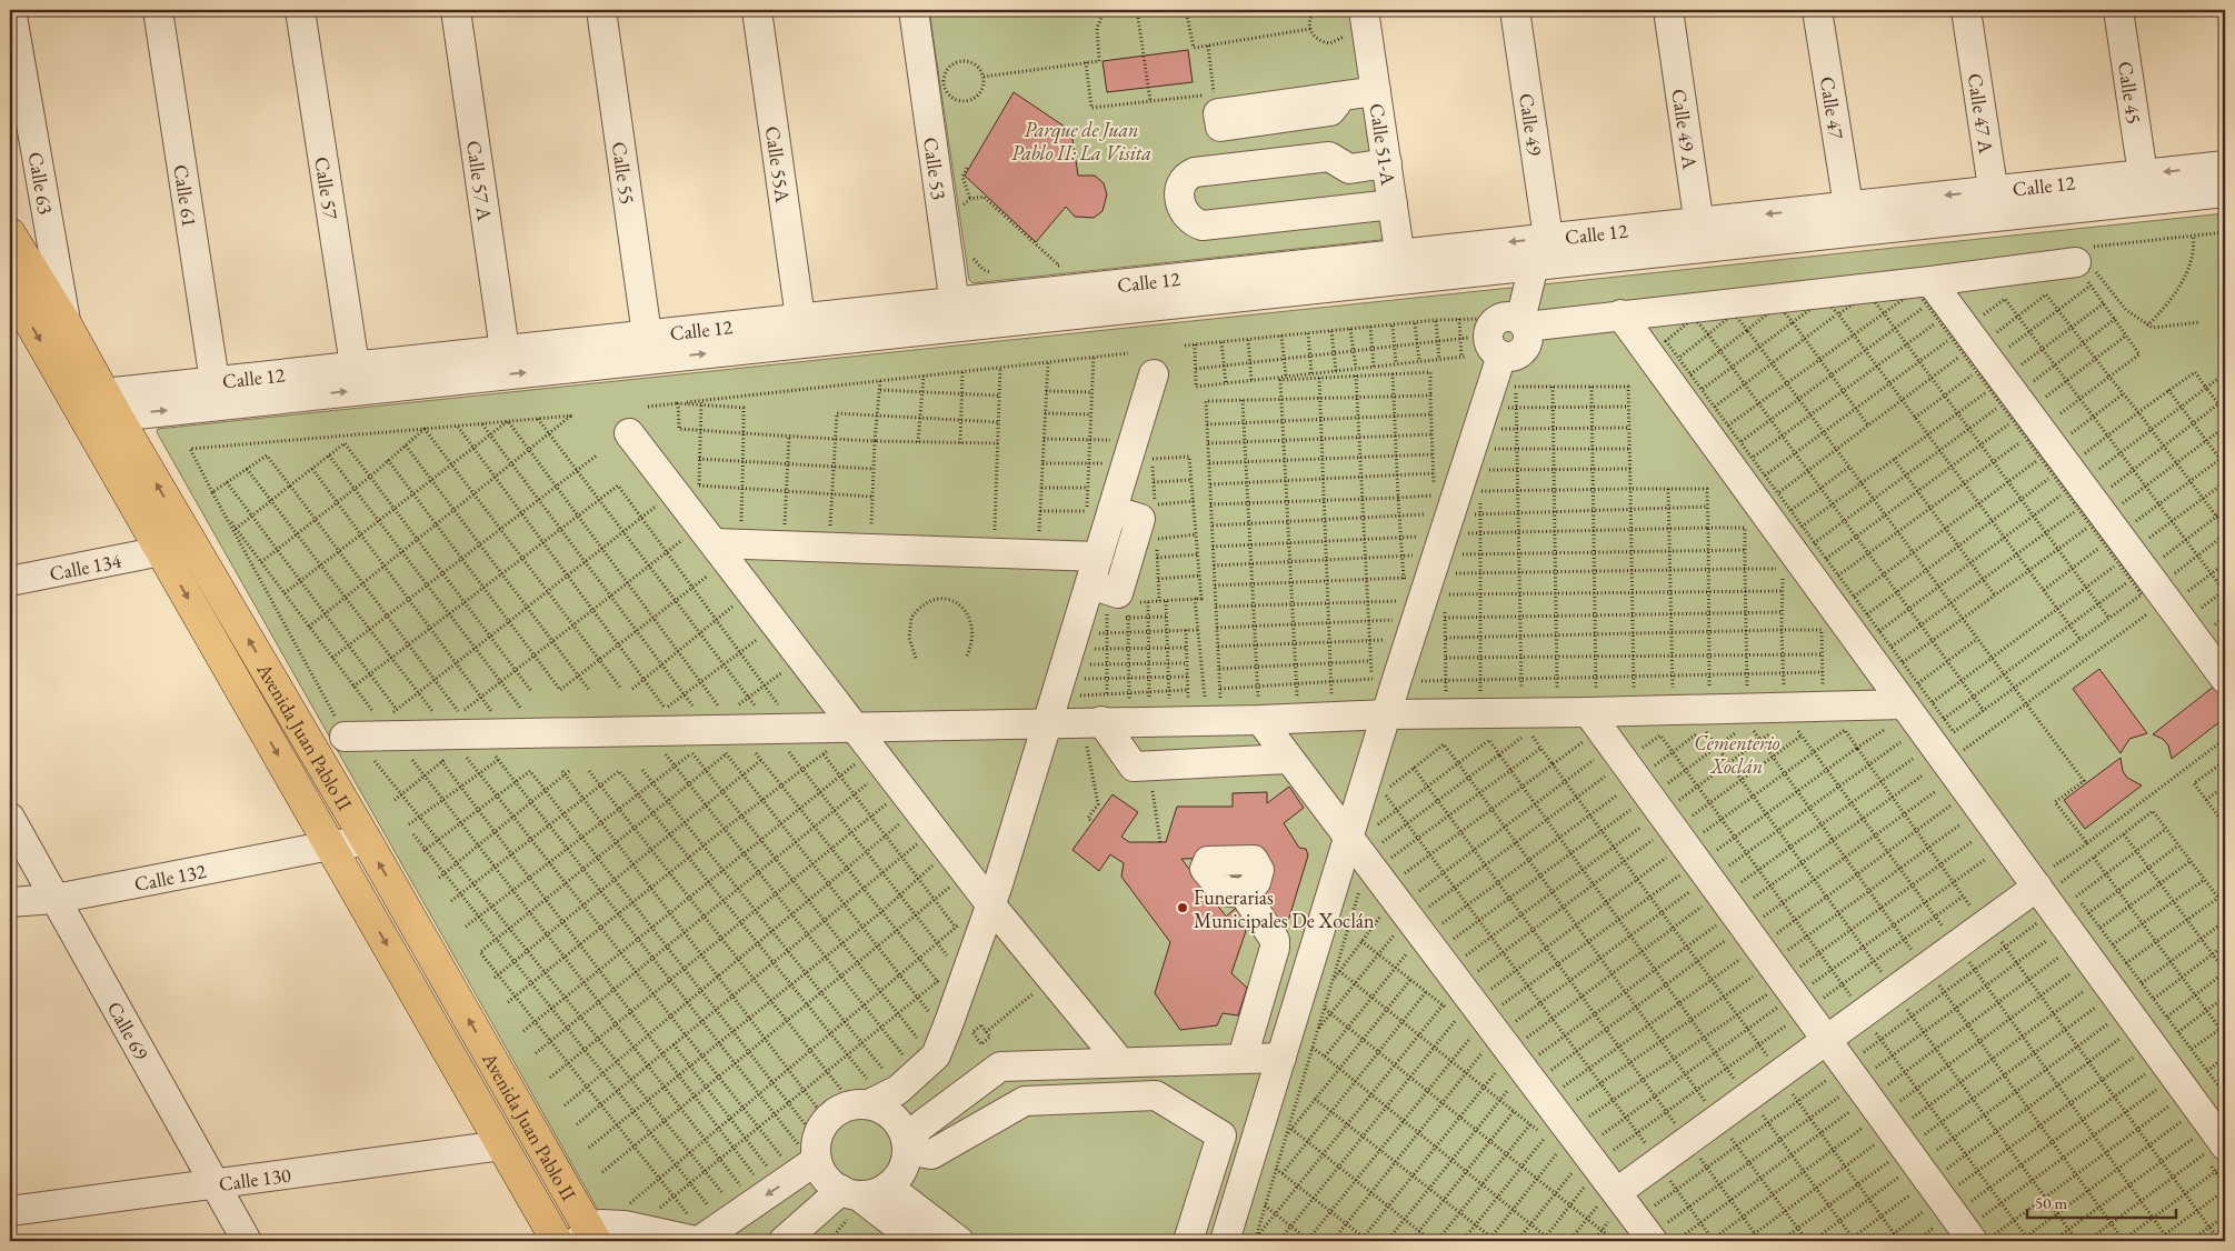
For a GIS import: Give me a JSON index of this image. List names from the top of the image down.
{
  "streets": {
    "main road": ["Avenida Juan Pablo II"],
    "street": [
      "Calle 45",
      "Calle 47",
      "Calle 47 A",
      "Calle 49",
      "Calle 49 A",
      "Calle 51-A",
      "Calle 55A",
      "Calle 53",
      "Calle 55",
      "Calle 57 A",
      "Calle 63",
      "Calle 12",
      "Calle 57",
      "Calle 61",
      "Calle 134",
      "Calle 132",
      "Calle 69",
      "Calle 130"
    ]
  },
  "crossings": [
    ["Calle 45", "Calle 12"],
    ["Calle 47", "Calle 12"],
    ["Calle 47 A", "Calle 12"],
    ["Calle 49", "Calle 12"],
    ["Calle 49 A", "Calle 12"],
    ["Calle 51-A", "Calle 12"],
    ["Calle 55A", "Calle 12"],
    ["Calle 53", "Calle 12"],
    ["Calle 55", "Calle 12"],
    ["Calle 57 A", "Calle 12"],
    ["Calle 63", "Avenida Juan Pablo II"],
    ["Calle 12", "Calle 57"],
    ["Calle 12", "Calle 61"],
    ["Calle 12", "Avenida Juan Pablo II"],
    ["Calle 134", "Avenida Juan Pablo II"],
    ["Avenida Juan Pablo II", "Calle 132"],
    ["Avenida Juan Pablo II", "Calle 130"],
    ["Calle 132", "Calle 69"],
    ["Calle 69", "Calle 130"]
  ],
  "parks": ["Parque de Juan Pablo II: La Visita", "Cementerio Xoclán"],
  "places": ["Funerarias Municipales De Xoclán"],
  "scale_bar": "50 m"
}
